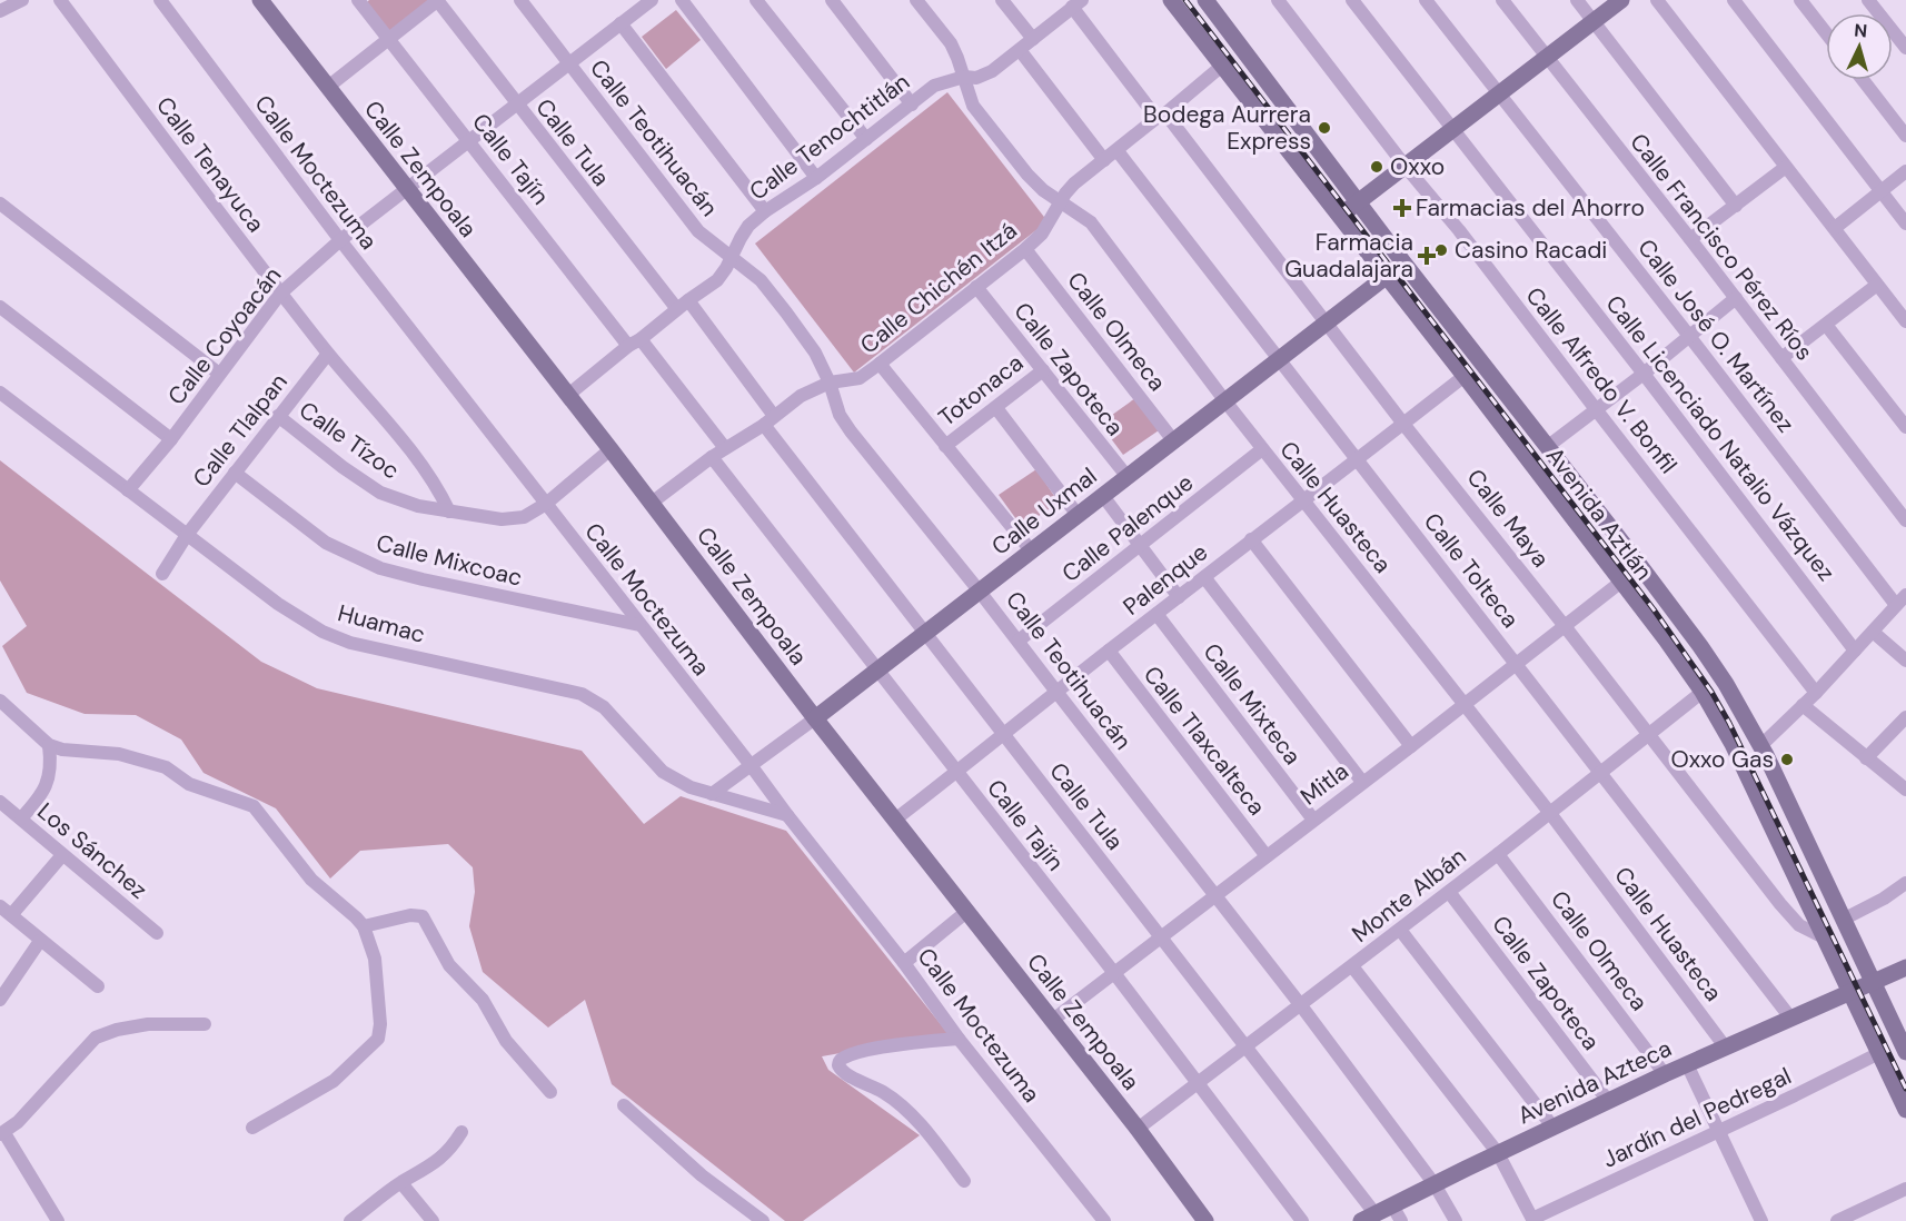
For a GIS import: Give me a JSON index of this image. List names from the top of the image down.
{
  "streets": {
    "street": [
      "Calle Tenochtitlán",
      "Calle Teotihuacán",
      "Calle Tula",
      "Calle Tajín",
      "Calle Tenayuca",
      "Calle Zempoala",
      "Calle Moctezuma",
      "Calle Francisco Pérez Ríos",
      "Calle Chichén Itzá",
      "Calle Olmeca",
      "Calle Coyoacán",
      "Calle José O. Martínez",
      "Calle Zapoteca",
      "Calle Alfredo V. Bonfil",
      "Totonaca",
      "Calle Tlalpan",
      "Calle Licenciado Natalio Vázquez",
      "Calle Tízoc",
      "Calle Huasteca",
      "Calle Uxmal",
      "Avenida Aztlán",
      "Calle Maya",
      "Calle Palenque",
      "Calle Mixcoac",
      "Calle Tolteca",
      "Palenque",
      "Huamac",
      "Calle Mixteca",
      "Calle Tlaxcalteca",
      "Mitla",
      "Los Sánchez",
      "Monte Albán",
      "Avenida Azteca",
      "Jardín del Pedregal"
    ]
  },
  "crossings": [
    ["Calle Tenochtitlán", "Calle Teotihuacán"],
    ["Calle Tenochtitlán", "Calle Tula"],
    ["Calle Tenochtitlán", "Calle Tajín"],
    ["Calle Tenochtitlán", "Calle Zempoala"],
    ["Calle Tenochtitlán", "Calle Huasteca"],
    ["Calle Tenochtitlán", "Calle Maya"],
    ["Calle Teotihuacán", "Calle Chichén Itzá"],
    ["Calle Teotihuacán", "Calle Coyoacán"],
    ["Calle Teotihuacán", "Calle Uxmal"],
    ["Calle Teotihuacán", "Calle Palenque"],
    ["Calle Teotihuacán", "Palenque"],
    ["Calle Teotihuacán", "Mitla"],
    ["Calle Teotihuacán", "Monte Albán"],
    ["Calle Teotihuacán", "Avenida Azteca"],
    ["Calle Tula", "Calle Chichén Itzá"],
    ["Calle Tula", "Calle Coyoacán"],
    ["Calle Tula", "Calle Uxmal"],
    ["Calle Tula", "Palenque"],
    ["Calle Tula", "Mitla"],
    ["Calle Tula", "Monte Albán"],
    ["Calle Tula", "Avenida Azteca"],
    ["Calle Tajín", "Calle Chichén Itzá"],
    ["Calle Tajín", "Calle Coyoacán"],
    ["Calle Tajín", "Calle Uxmal"],
    ["Calle Tajín", "Palenque"],
    ["Calle Tajín", "Mitla"],
    ["Calle Tajín", "Monte Albán"],
    ["Calle Tenayuca", "Calle Coyoacán"],
    ["Calle Tenayuca", "Calle Tlalpan"],
    ["Calle Tenayuca", "Calle Tízoc"],
    ["Calle Zempoala", "Calle Chichén Itzá"],
    ["Calle Zempoala", "Calle Coyoacán"],
    ["Calle Zempoala", "Calle Tízoc"],
    ["Calle Zempoala", "Calle Uxmal"],
    ["Calle Zempoala", "Palenque"],
    ["Calle Zempoala", "Mitla"],
    ["Calle Zempoala", "Monte Albán"],
    ["Calle Moctezuma", "Calle Coyoacán"],
    ["Calle Moctezuma", "Calle Tízoc"],
    ["Calle Moctezuma", "Calle Uxmal"],
    ["Calle Moctezuma", "Calle Mixcoac"],
    ["Calle Moctezuma", "Huamac"],
    ["Calle Chichén Itzá", "Calle Olmeca"],
    ["Calle Chichén Itzá", "Calle Zapoteca"],
    ["Calle Chichén Itzá", "Calle Huasteca"],
    ["Calle Chichén Itzá", "Avenida Aztlán"],
    ["Calle Chichén Itzá", "Calle Maya"],
    ["Calle Chichén Itzá", "Calle Tolteca"],
    ["Calle Olmeca", "Calle Uxmal"],
    ["Calle Olmeca", "Monte Albán"],
    ["Calle Olmeca", "Avenida Azteca"],
    ["Calle Coyoacán", "Huamac"],
    ["Calle Zapoteca", "Totonaca"],
    ["Calle Zapoteca", "Calle Uxmal"],
    ["Calle Zapoteca", "Monte Albán"],
    ["Calle Zapoteca", "Avenida Azteca"],
    ["Calle Tlalpan", "Calle Tízoc"],
    ["Calle Tlalpan", "Calle Mixcoac"],
    ["Calle Tlalpan", "Huamac"],
    ["Calle Huasteca", "Calle Uxmal"],
    ["Calle Huasteca", "Calle Palenque"],
    ["Calle Huasteca", "Palenque"],
    ["Calle Huasteca", "Mitla"],
    ["Calle Huasteca", "Monte Albán"],
    ["Calle Huasteca", "Avenida Azteca"],
    ["Calle Uxmal", "Avenida Aztlán"],
    ["Calle Uxmal", "Calle Maya"],
    ["Calle Uxmal", "Calle Tolteca"],
    ["Calle Uxmal", "Huamac"],
    ["Avenida Aztlán", "Calle Maya"],
    ["Avenida Aztlán", "Palenque"],
    ["Avenida Aztlán", "Mitla"],
    ["Avenida Aztlán", "Monte Albán"],
    ["Avenida Aztlán", "Avenida Azteca"],
    ["Avenida Aztlán", "Jardín del Pedregal"],
    ["Calle Maya", "Palenque"],
    ["Calle Maya", "Mitla"],
    ["Calle Maya", "Monte Albán"],
    ["Calle Tolteca", "Palenque"],
    ["Calle Tolteca", "Mitla"],
    ["Calle Tolteca", "Monte Albán"],
    ["Calle Tolteca", "Avenida Azteca"],
    ["Palenque", "Calle Mixteca"],
    ["Palenque", "Calle Tlaxcalteca"],
    ["Calle Mixteca", "Mitla"],
    ["Calle Tlaxcalteca", "Mitla"]
  ],
  "places": {
    "other": [
      "Bodega Aurrera Express",
      "Oxxo",
      "Casino Racadi",
      "Oxxo Gas"
    ],
    "health": ["Farmacias del Ahorro", "Farmacia Guadalajara"]
  },
  "north": "top"
}
